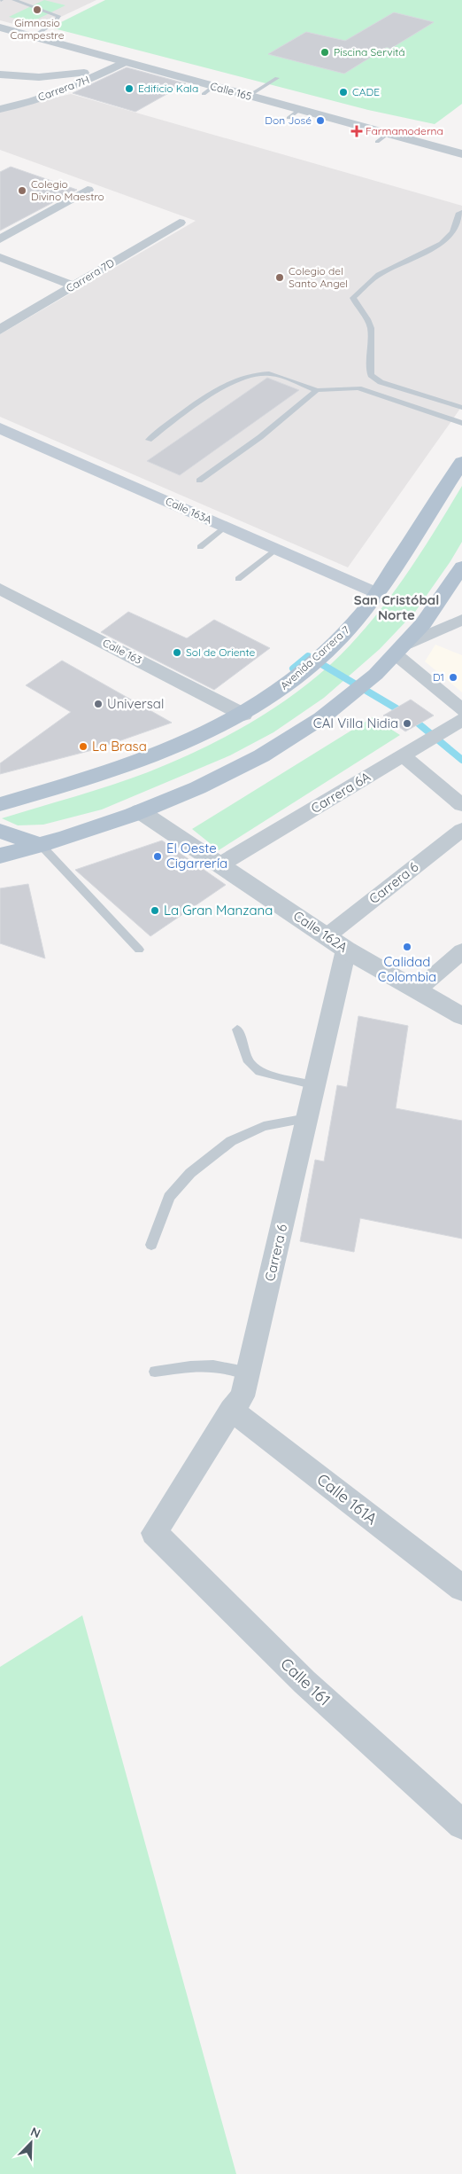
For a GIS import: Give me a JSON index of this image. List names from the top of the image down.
{
  "streets": {
    "main road": ["Calle 163A", "Avenida Carrera 7"],
    "street": [
      "Carrera 7H",
      "Calle 165",
      "Carrera 7D",
      "Calle 163",
      "Carrera 6A",
      "Carrera 6",
      "Calle 162A",
      "Calle 161A",
      "Calle 161"
    ]
  },
  "crossings": [
    ["Carrera 7H", "Calle 165"],
    ["Calle 163A", "Avenida Carrera 7"],
    ["Calle 163", "Avenida Carrera 7"],
    ["Carrera 6A", "Calle 162A"],
    ["Carrera 6", "Calle 162A"],
    ["Carrera 6", "Calle 161A"],
    ["Carrera 6", "Calle 161"]
  ],
  "districts": ["San Cristóbal Norte"],
  "places": {
    "other": [
      "Gimnasio Campestre",
      "Piscina Servitá",
      "Edificio Kala",
      "CADE",
      "Don José",
      "Colegio Divino Maestro",
      "Colegio del Santo Angel",
      "Sol de Oriente",
      "D1",
      "Universal",
      "CAI Villa Nidia",
      "La Brasa",
      "El Oeste Cigarrería",
      "La Gran Manzana",
      "Calidad Colombia"
    ],
    "health": ["Farmamoderna"]
  },
  "north": "top right"
}
